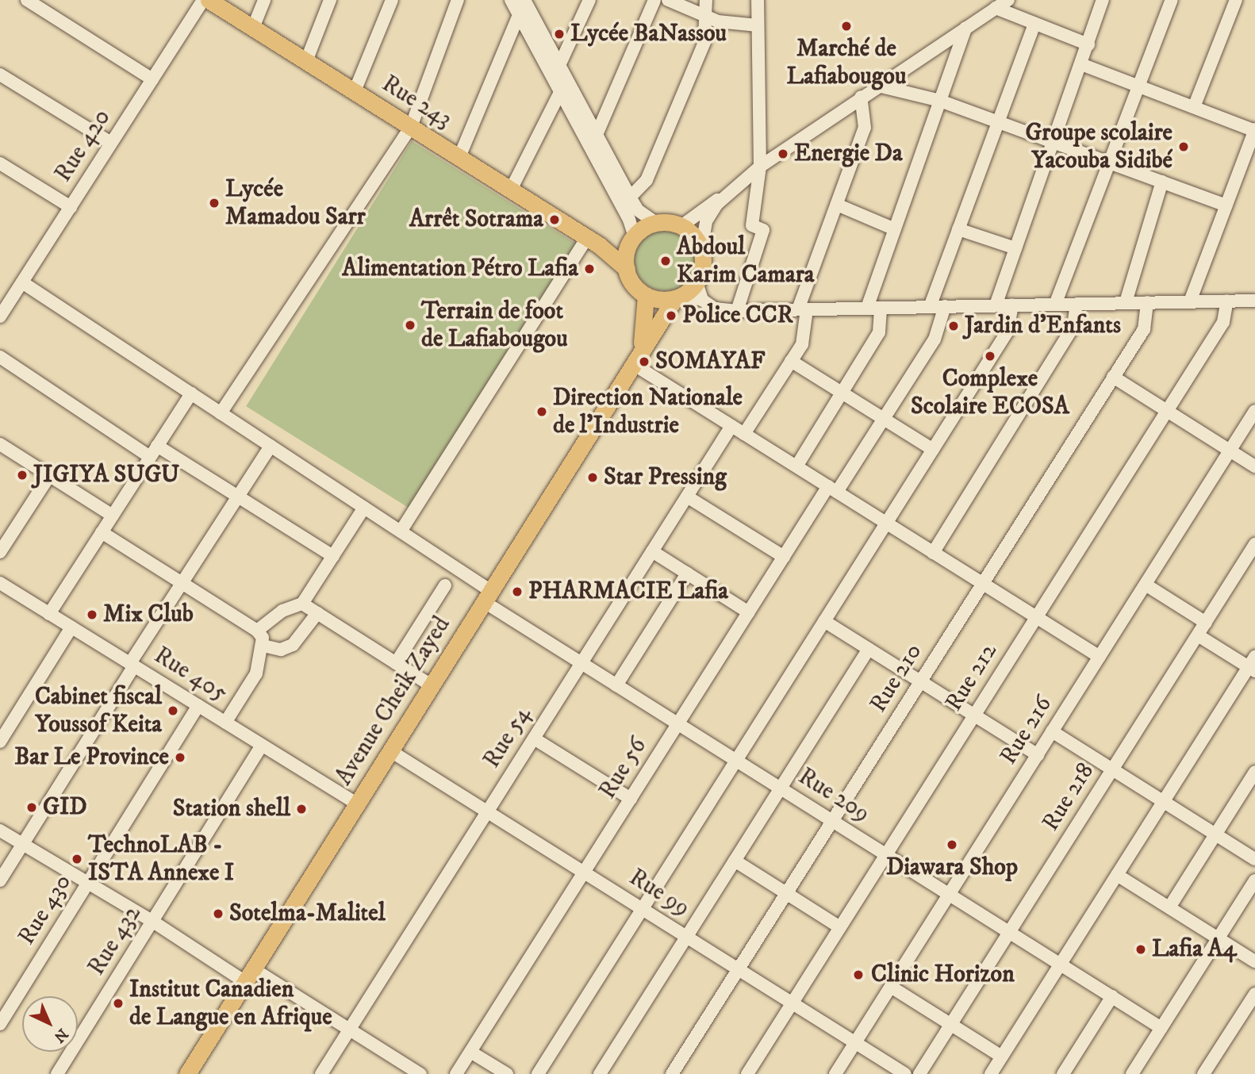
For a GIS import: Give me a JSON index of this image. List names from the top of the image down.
{
  "streets": {
    "main road": ["Rue 243", "Avenue Cheik Zayed"],
    "street": [
      "Rue 420",
      "Rue 405",
      "Rue 212",
      "Rue 210",
      "Rue 216",
      "Rue 54",
      "Rue 56",
      "Rue 209",
      "Rue 218",
      "Rue 99",
      "Rue 430",
      "Rue 432"
    ]
  },
  "crossings": [
    ["Rue 243", "Avenue Cheik Zayed"],
    ["Rue 420", "Rue 209"],
    ["Rue 405", "Avenue Cheik Zayed"],
    ["Rue 405", "Rue 430"],
    ["Rue 405", "Rue 432"],
    ["Rue 212", "Rue 209"],
    ["Rue 212", "Rue 99"],
    ["Rue 210", "Rue 209"],
    ["Rue 210", "Rue 99"],
    ["Avenue Cheik Zayed", "Rue 209"],
    ["Avenue Cheik Zayed", "Rue 99"],
    ["Rue 216", "Rue 209"],
    ["Rue 216", "Rue 99"],
    ["Rue 54", "Rue 209"],
    ["Rue 54", "Rue 99"],
    ["Rue 56", "Rue 209"],
    ["Rue 56", "Rue 99"],
    ["Rue 209", "Rue 218"]
  ],
  "places": [
    "Marché de Lafiabougou",
    "Lycée BaNassou",
    "Groupe scolaire Yacouba Sidibé",
    "Energie Da",
    "Lycée Mamadou Sarr",
    "Arrêt Sotrama",
    "Abdoul Karim Camara",
    "Alimentation Pétro Lafia",
    "Police CCR",
    "Terrain de foot de Lafiabougou",
    "Jardin d'Enfants",
    "Complexe Scolaire ECOSA",
    "SOMAYAF",
    "Direction Nationale de l'Industrie",
    "JIGIYA SUGU",
    "Star Pressing",
    "PHARMACIE Lafia",
    "Mix Club",
    "Cabinet fiscal Youssof Keita",
    "Bar Le Province",
    "GID",
    "Station shell",
    "Diawara Shop",
    "TechnoLAB - ISTA Annexe I",
    "Sotelma-Malitel",
    "Lafia A4",
    "Clinic Horizon",
    "Institut Canadien de Langue en Afrique"
  ],
  "north": "bottom right"
}
